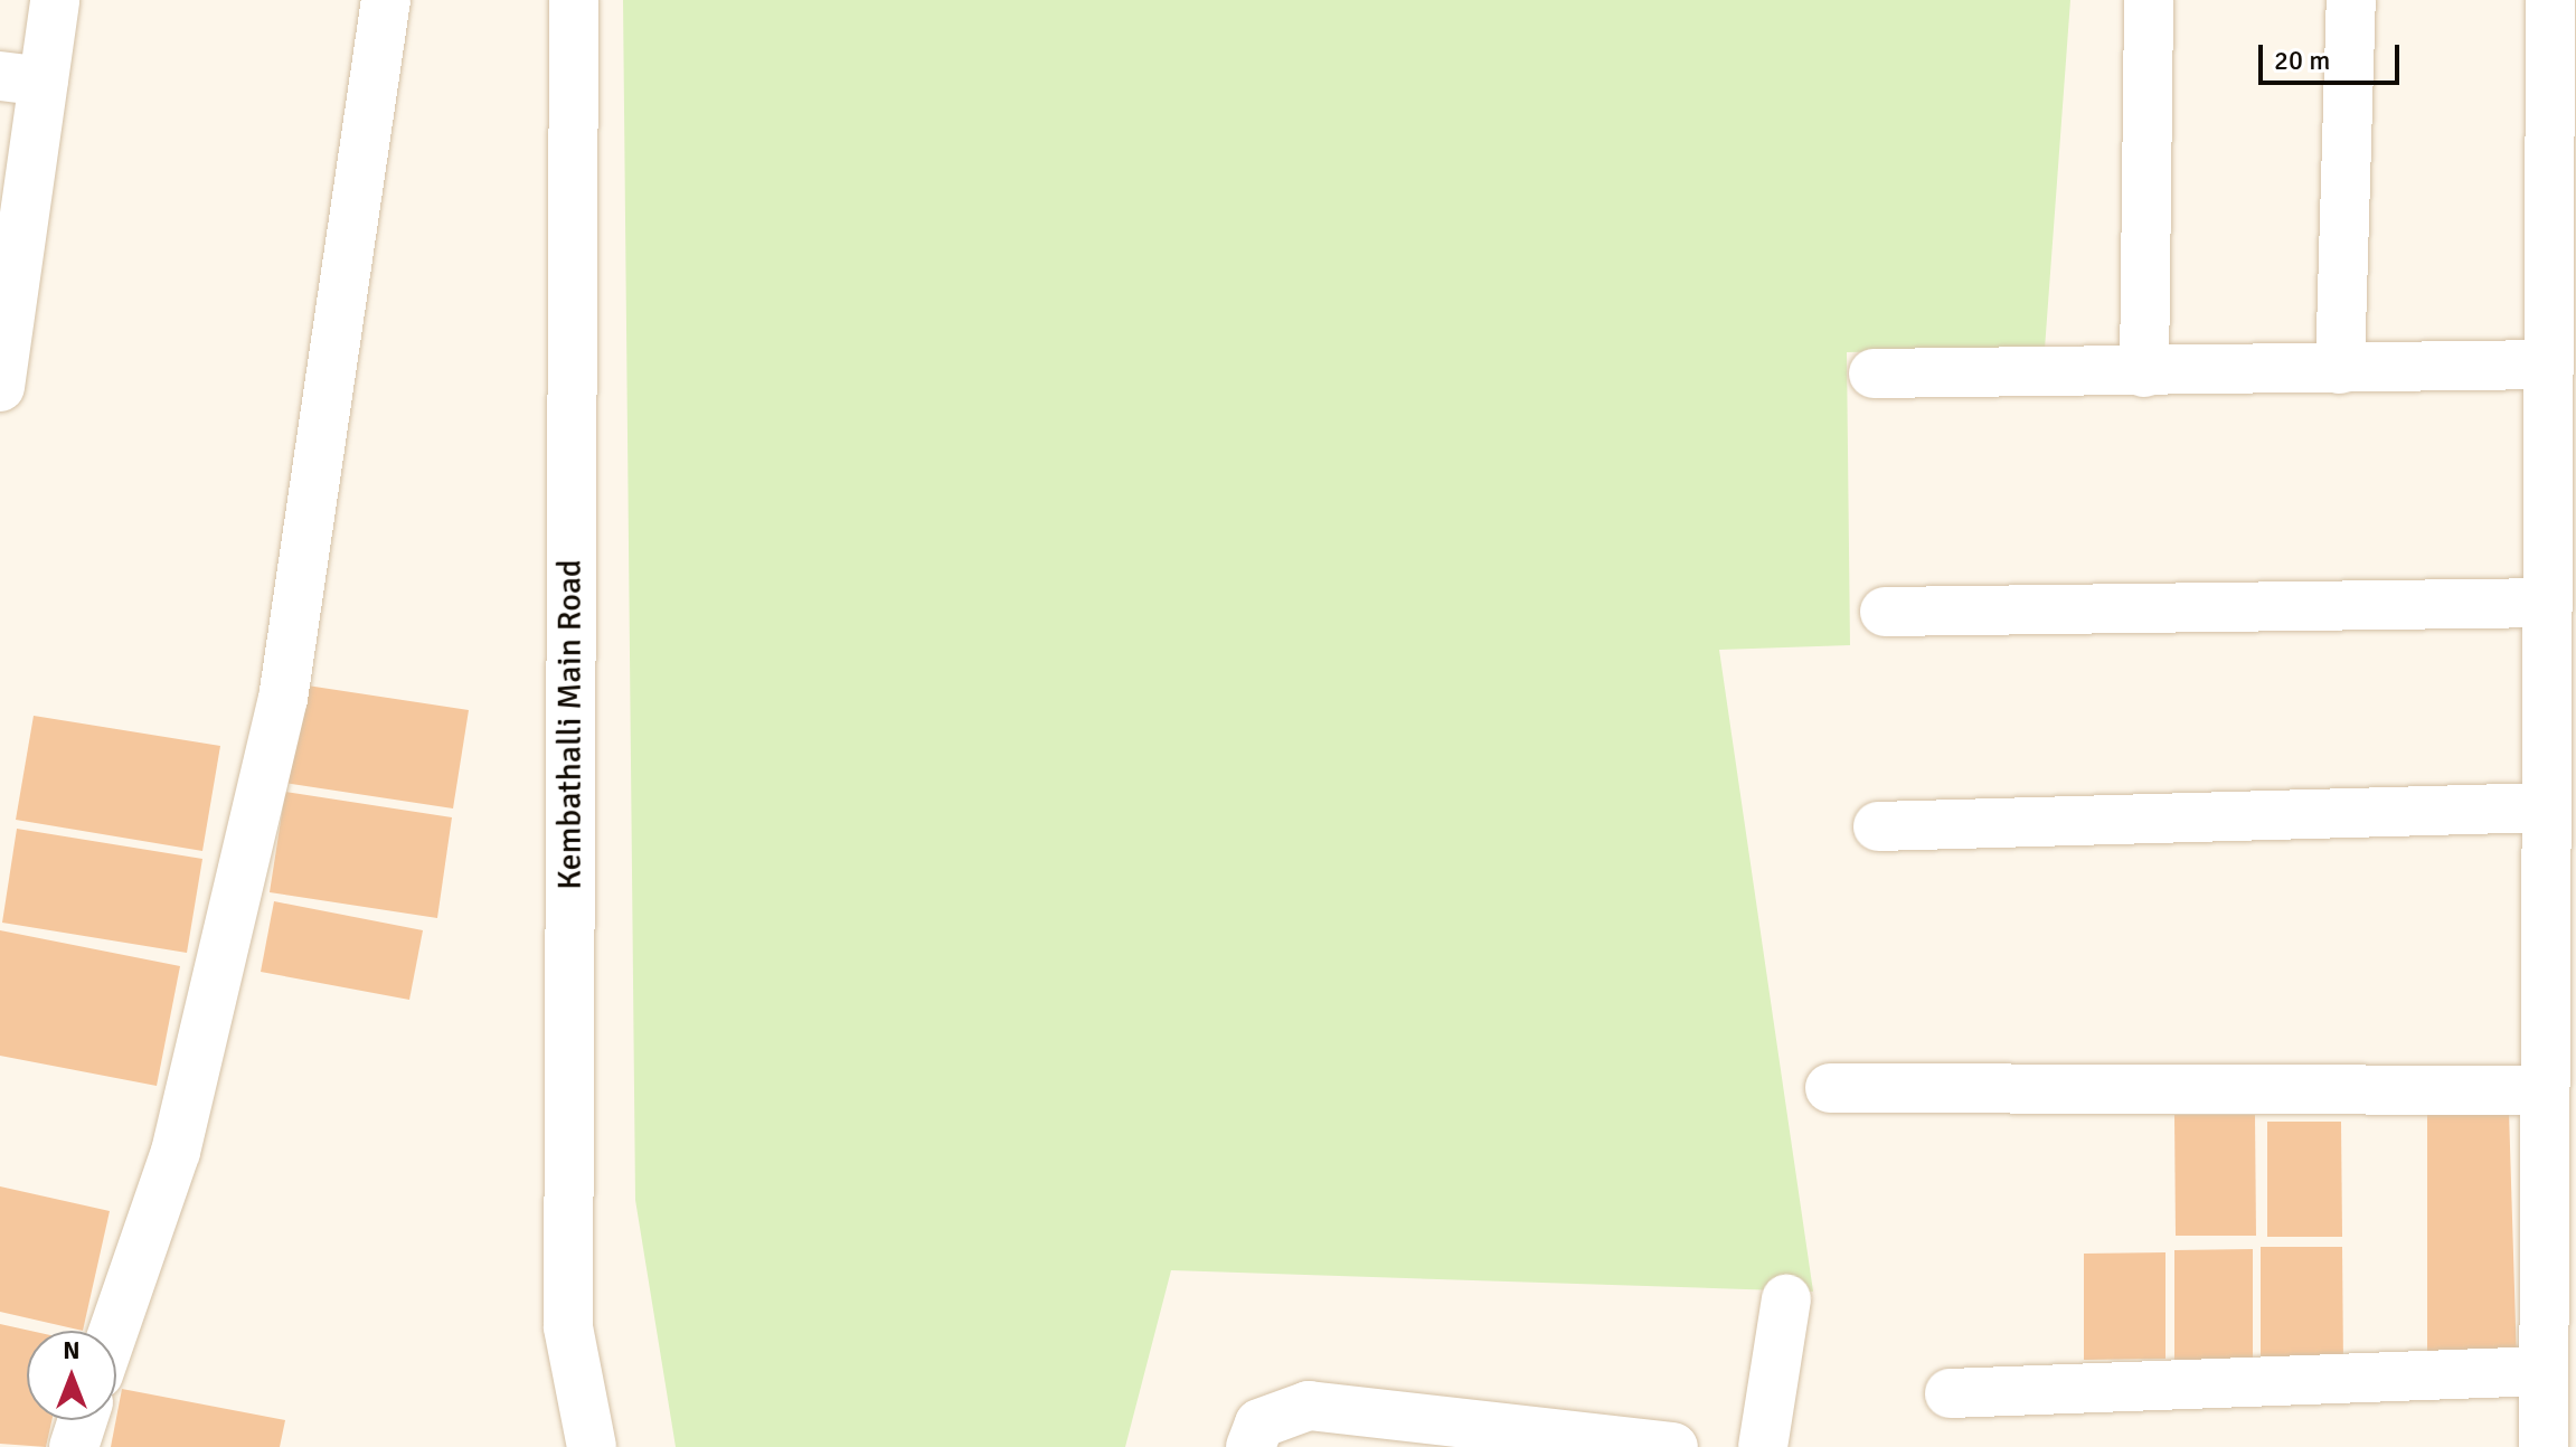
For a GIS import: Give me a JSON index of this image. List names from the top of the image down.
{
  "streets": {
    "street": ["Kembathalli Main Road"]
  },
  "scale_bar": "20 m",
  "north": "top"
}
